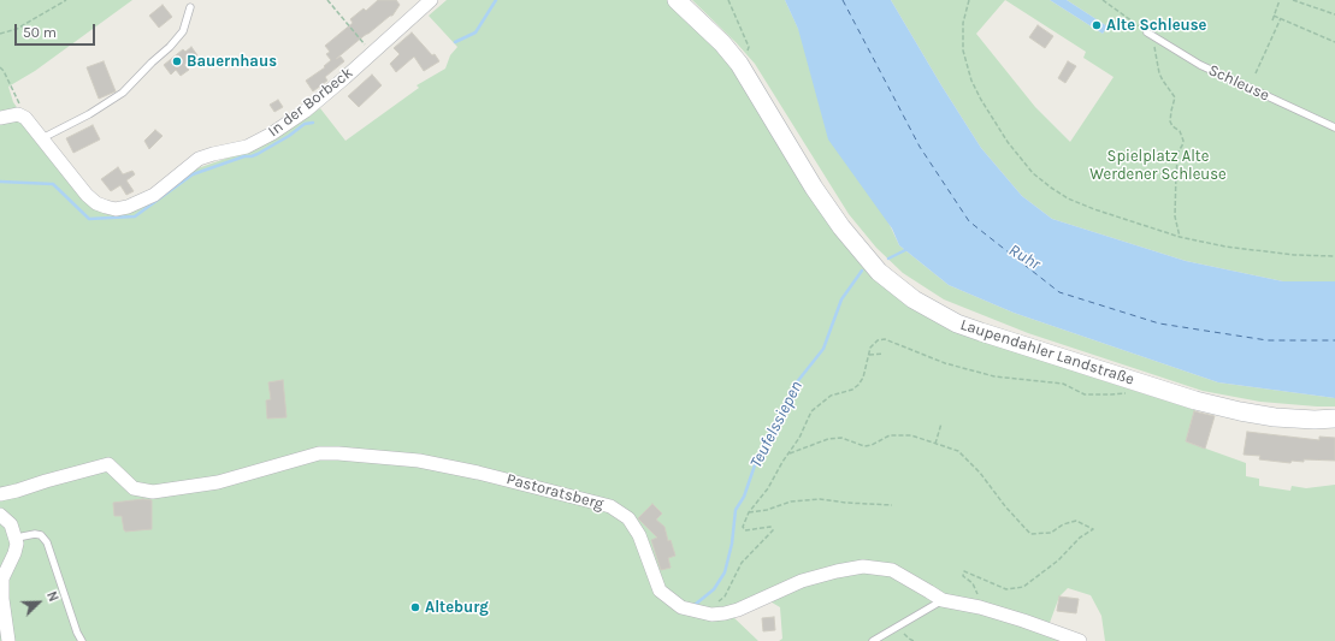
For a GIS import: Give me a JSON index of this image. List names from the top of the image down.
{
  "streets": {
    "main road": ["Laupendahler Landstraße"],
    "street": ["In der Borbeck", "Pastoratsberg"],
    "lane": ["Schleuse"]
  },
  "water": ["Ruhr", "Teufelssiepen"],
  "parks": ["Spielplatz Alte Werdener Schleuse"],
  "places": ["Alte Schleuse", "Bauernhaus", "Alteburg"],
  "scale_bar": "50 m",
  "north": "top right"
}
